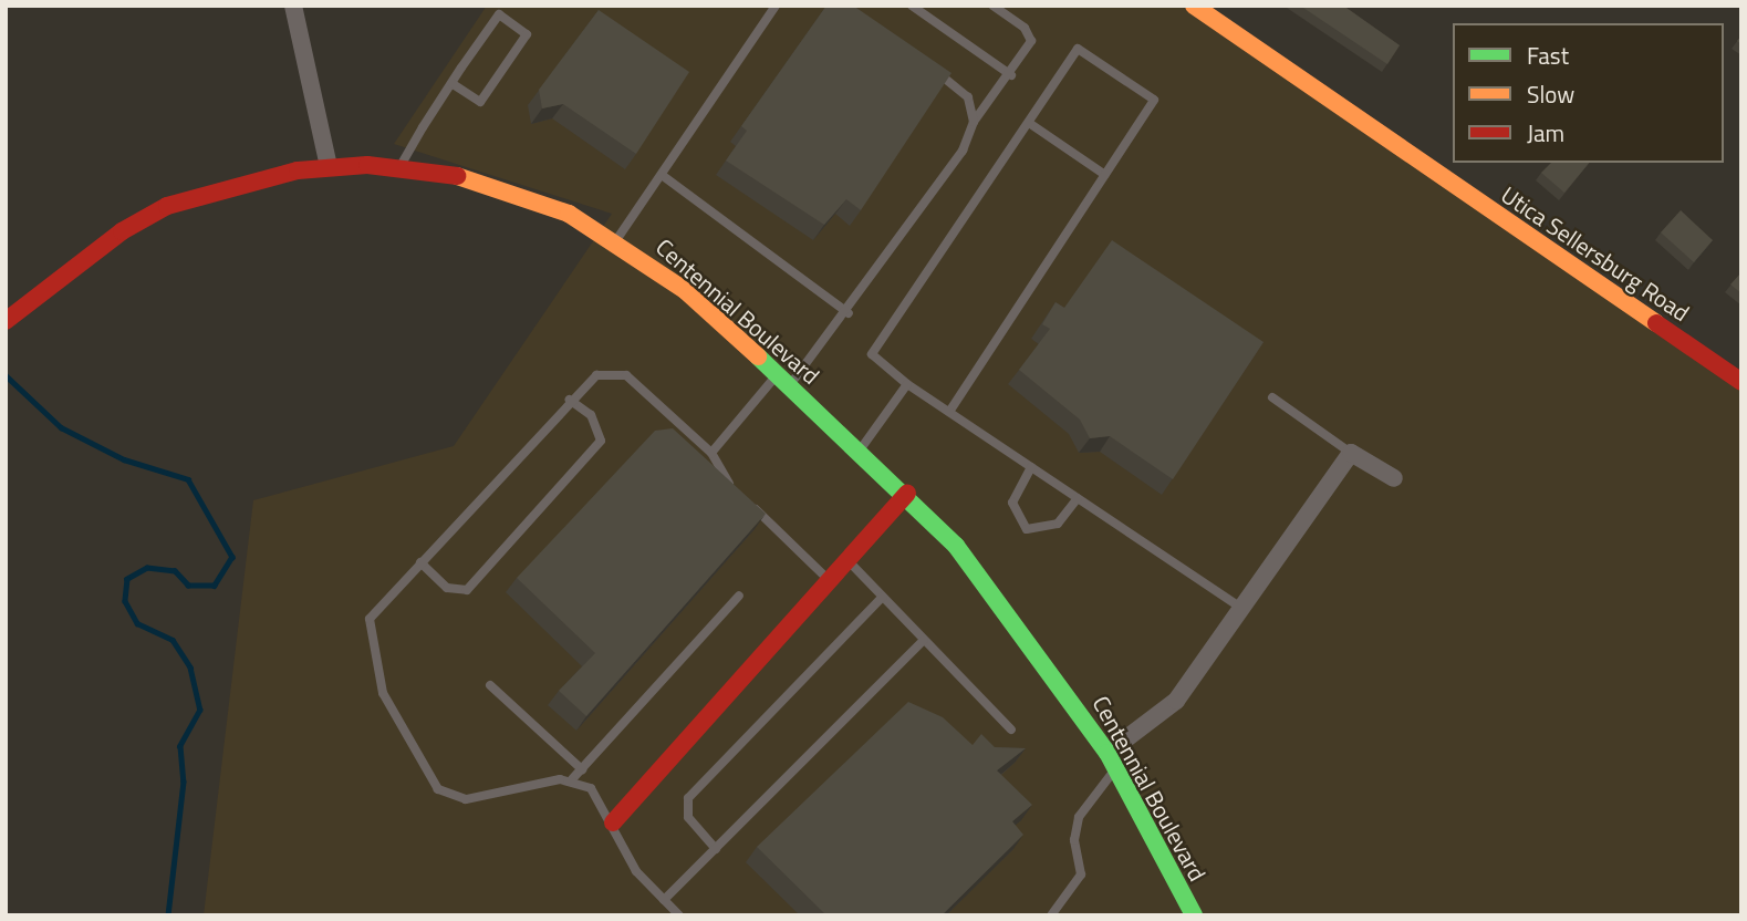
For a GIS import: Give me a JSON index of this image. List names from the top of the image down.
{
  "streets": {
    "street": ["Utica Sellersburg Road", "Centennial Boulevard"]
  },
  "legend": ["Fast", "Slow", "Jam"]
}
